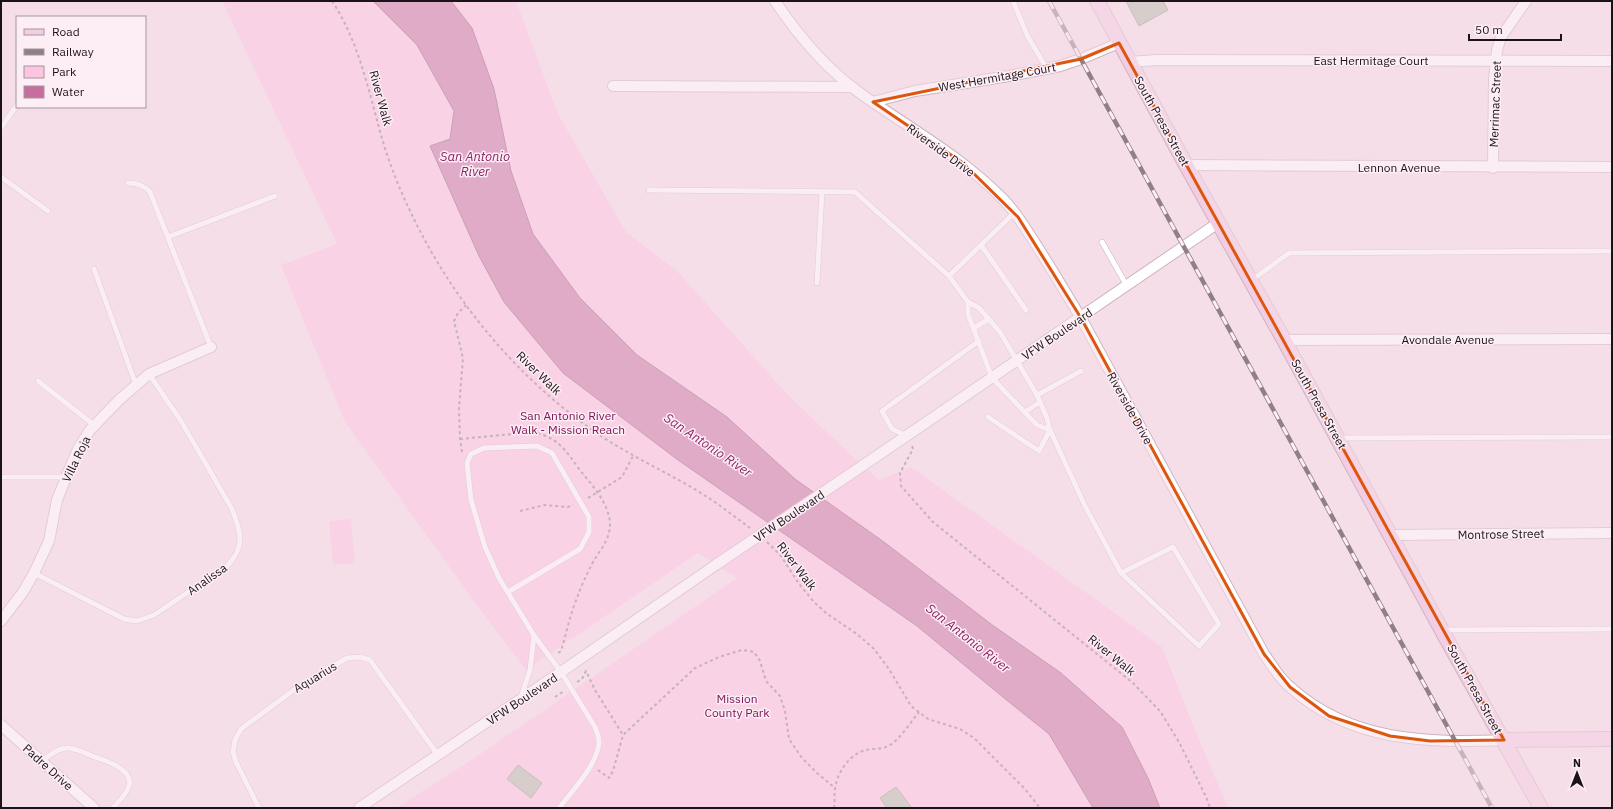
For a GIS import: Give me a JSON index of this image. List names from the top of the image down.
{
  "streets": {
    "main road": ["South Presa Street"],
    "street": [
      "East Hermitage Court",
      "West Hermitage Court",
      "Merrimac Street",
      "Riverside Drive",
      "Lennon Avenue",
      "VFW Boulevard",
      "Avondale Avenue",
      "Villa Roja",
      "Montrose Street",
      "Padre Drive"
    ],
    "lane": ["Analissa", "Aquarius"],
    "path": ["River Walk"]
  },
  "crossings": [
    ["East Hermitage Court", "Merrimac Street"],
    ["East Hermitage Court", "South Presa Street"],
    ["West Hermitage Court", "South Presa Street"],
    ["West Hermitage Court", "Riverside Drive"],
    ["River Walk", "VFW Boulevard"],
    ["Merrimac Street", "Lennon Avenue"],
    ["South Presa Street", "Riverside Drive"],
    ["South Presa Street", "Lennon Avenue"],
    ["South Presa Street", "VFW Boulevard"],
    ["South Presa Street", "Avondale Avenue"],
    ["South Presa Street", "Montrose Street"],
    ["Riverside Drive", "VFW Boulevard"],
    ["VFW Boulevard", "Aquarius"],
    ["Villa Roja", "Analissa"]
  ],
  "water": ["San Antonio River"],
  "parks": ["San Antonio River Walk - Mission Reach", "Mission County Park"],
  "legend": [
    "Road",
    "Railway",
    "Park",
    "Water"
  ],
  "scale_bar": "50 m",
  "north": "top"
}
